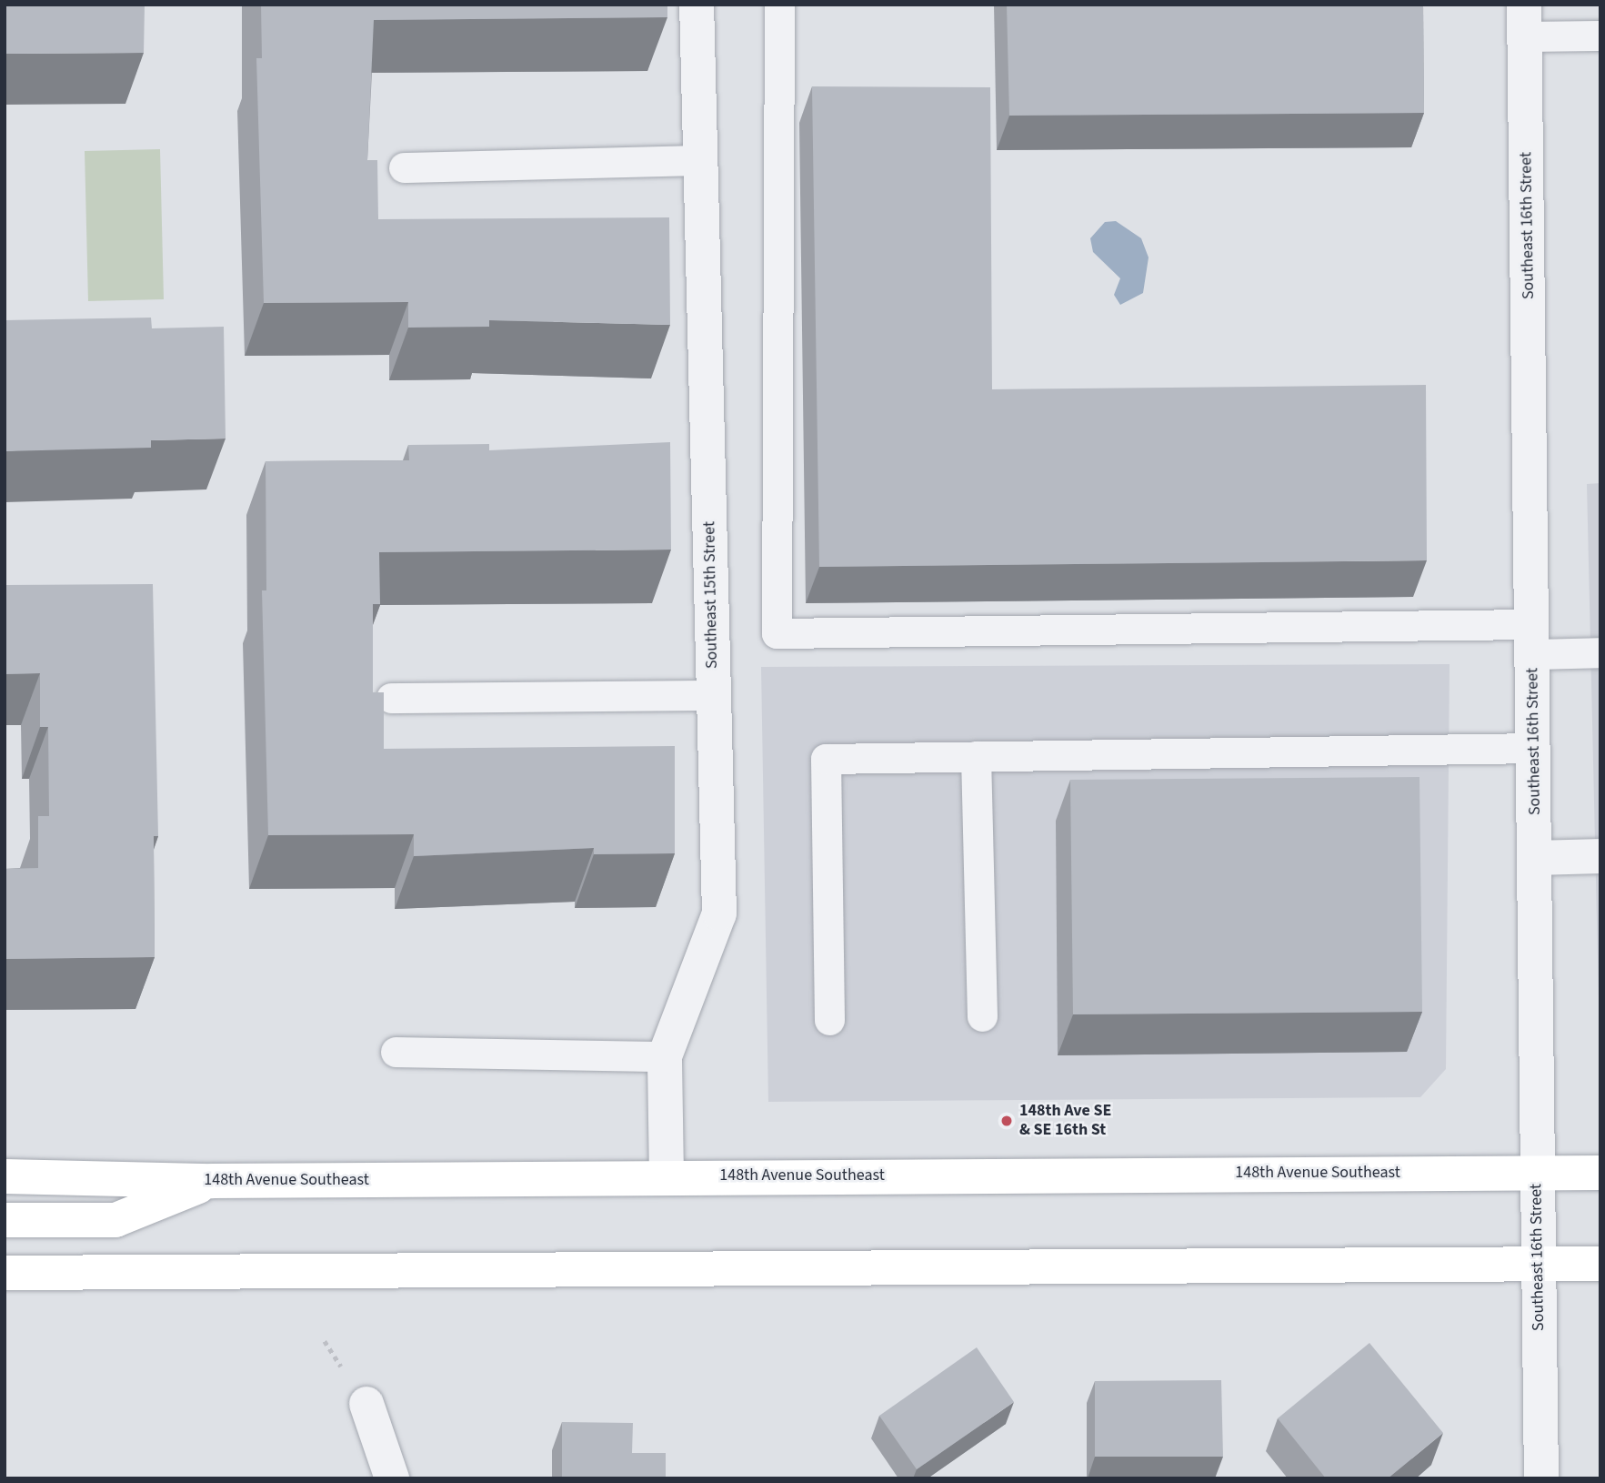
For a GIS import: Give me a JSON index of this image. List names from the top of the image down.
{
  "streets": {
    "main road": ["148th Avenue Southeast"],
    "street": ["Southeast 16th Street", "Southeast 15th Street"]
  },
  "crossings": [
    ["Southeast 16th Street", "148th Avenue Southeast"],
    ["Southeast 15th Street", "148th Avenue Southeast"]
  ],
  "places": ["148th Ave SE & SE 16th St"]
}
